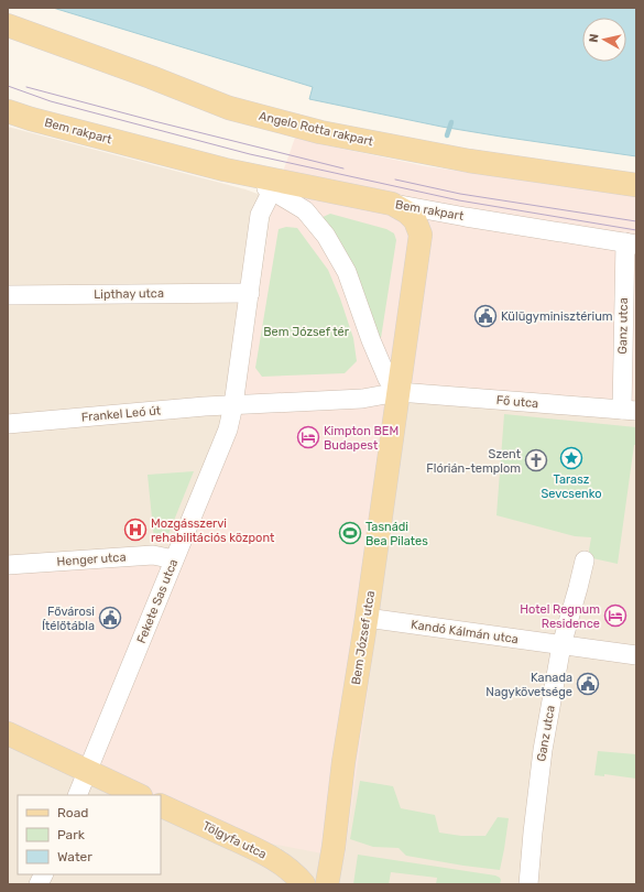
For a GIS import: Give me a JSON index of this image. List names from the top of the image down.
{
  "streets": {
    "main road": [
      "Angelo Rotta rakpart",
      "Bem rakpart",
      "Bem József utca",
      "Tölgyfa utca"
    ],
    "street": [
      "Lipthay utca",
      "Ganz utca",
      "Fő utca",
      "Frankel Leó út",
      "Henger utca",
      "Fekete Sas utca",
      "Kandó Kálmán utca"
    ]
  },
  "crossings": [
    ["Bem rakpart", "Ganz utca"],
    ["Ganz utca", "Fő utca"],
    ["Ganz utca", "Kandó Kálmán utca"],
    ["Fő utca", "Bem József utca"],
    ["Frankel Leó út", "Fekete Sas utca"],
    ["Henger utca", "Fekete Sas utca"],
    ["Kandó Kálmán utca", "Bem József utca"]
  ],
  "parks": ["Bem József tér"],
  "places": {
    "public building": ["Külügyminisztérium", "Fővárosi Ítélőtábla", "Kanada Nagykövetsége"],
    "hotel": ["Kimpton BEM Budapest", "Hotel Regnum Residence"],
    "place": ["Tarasz Sevcsenko"],
    "church": ["Szent Flórián-templom"],
    "hospital": ["Mozgásszervi rehabilitációs központ"],
    "sports": ["Tasnádi Bea Pilates"]
  },
  "legend": ["Road", "Park", "Water"],
  "north": "left"
}
